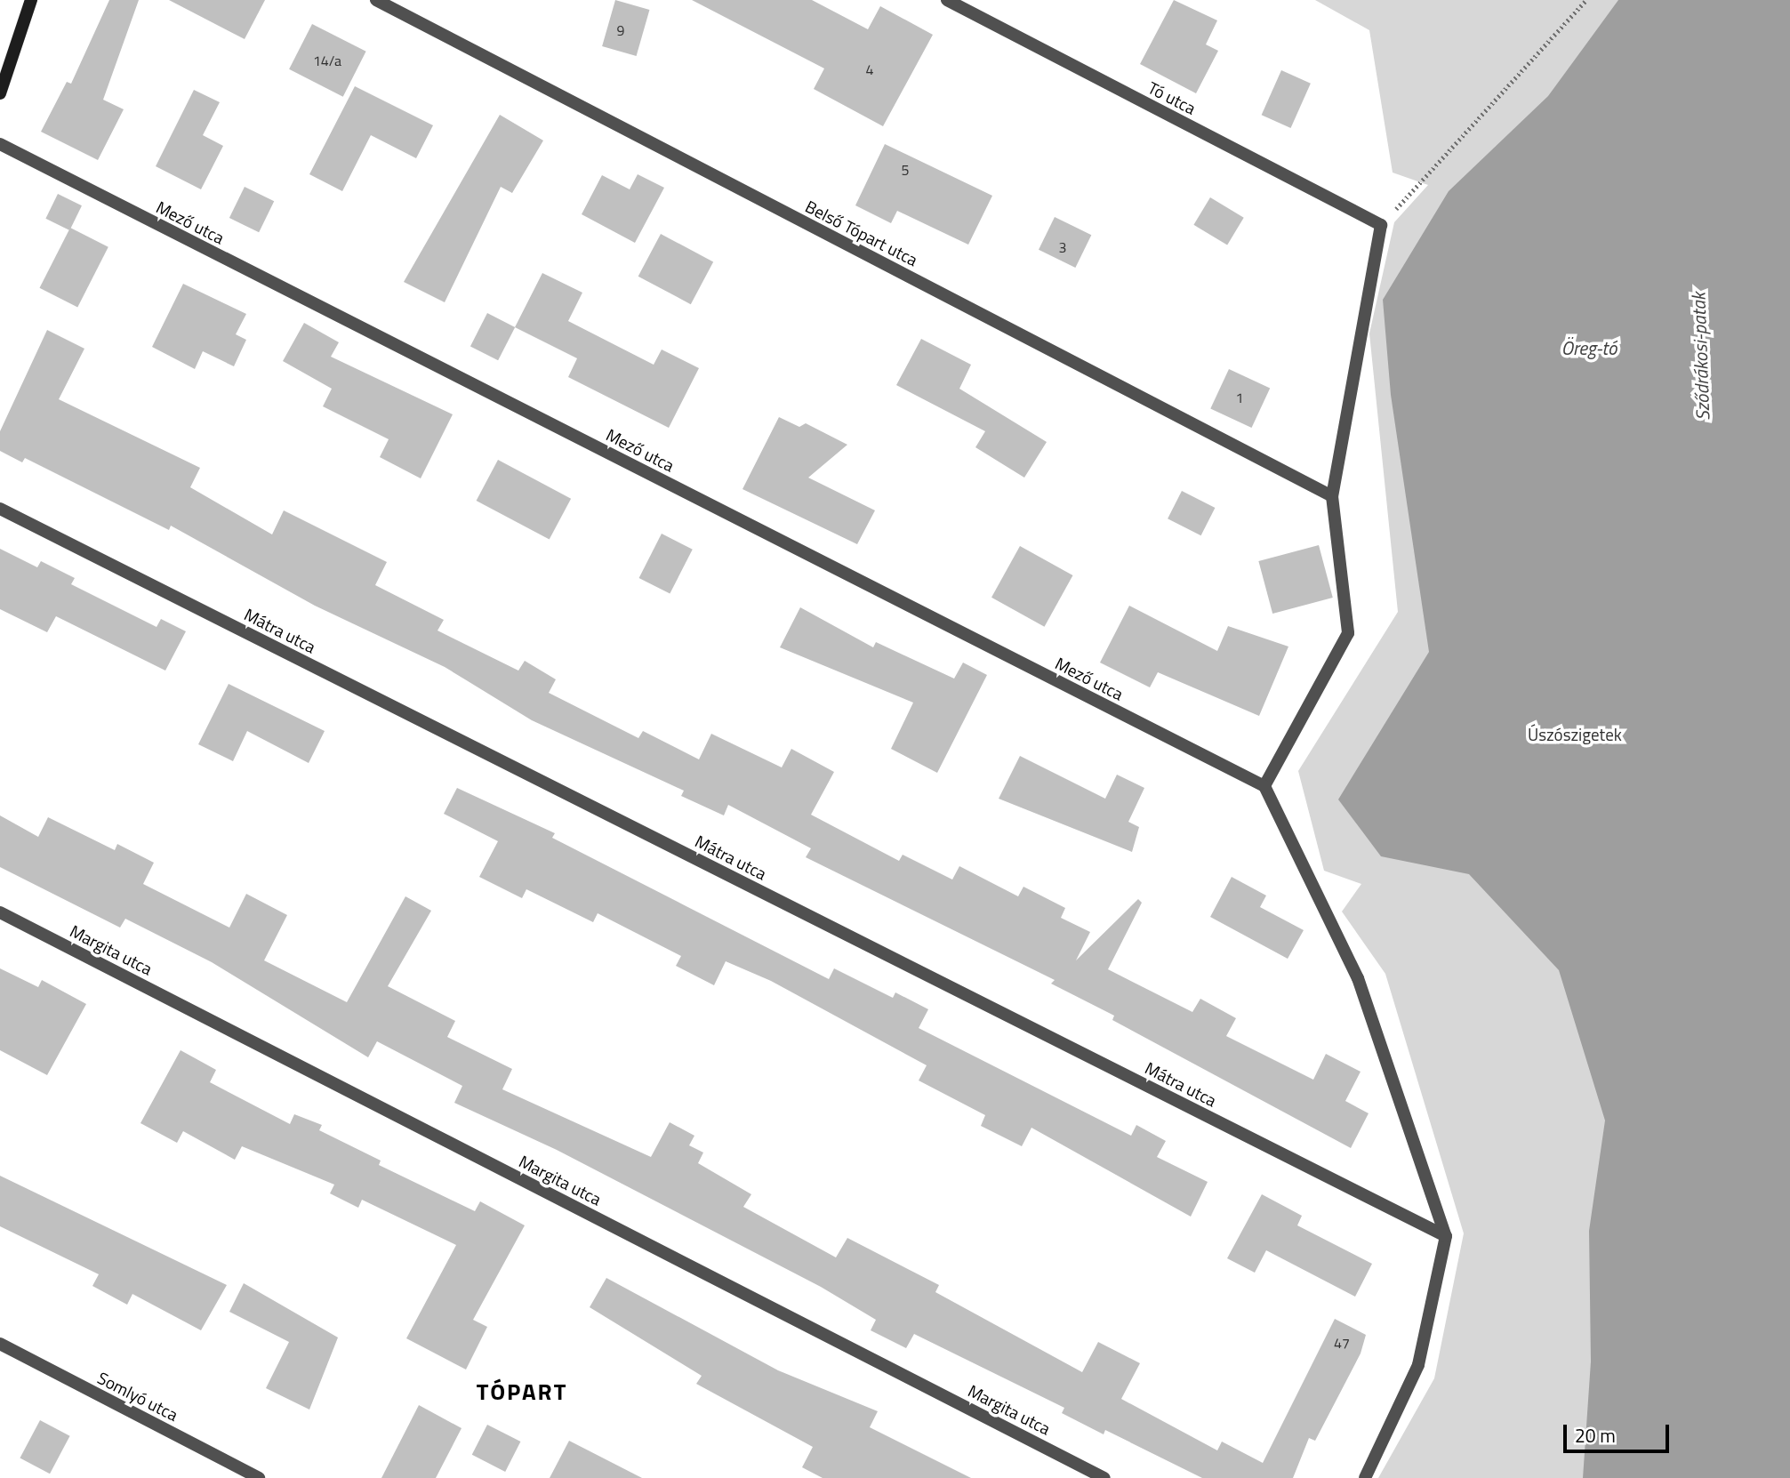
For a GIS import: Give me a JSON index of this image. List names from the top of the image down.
{
  "streets": {
    "street": [
      "Tó utca",
      "Mező utca",
      "Belső Tópart utca",
      "Mátra utca",
      "Margita utca",
      "Somlyó utca"
    ]
  },
  "districts": ["TÓPART"],
  "water": ["Öreg-tó", "Sződrákosi-patak"],
  "parks": ["Úszószigetek"],
  "house_numbers": [
    "9",
    "14/a",
    "4",
    "5",
    "3",
    "1",
    "47"
  ],
  "scale_bar": "20 m"
}
